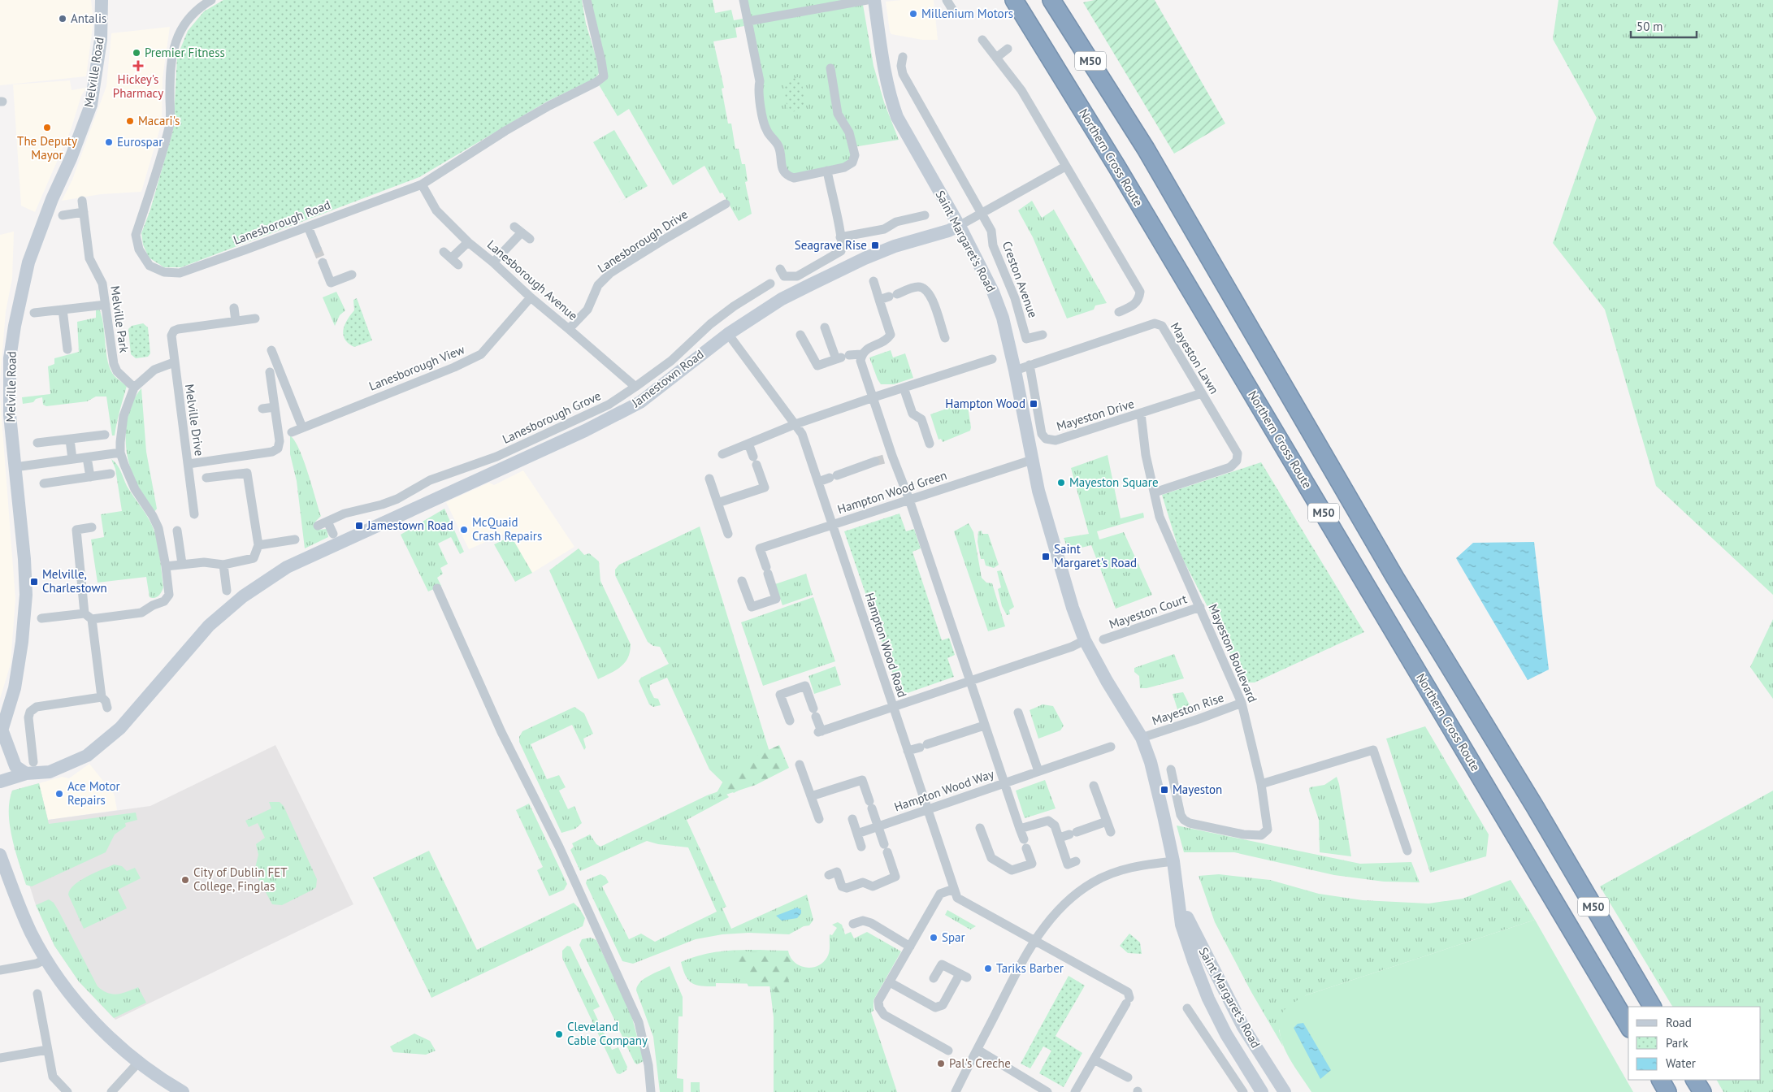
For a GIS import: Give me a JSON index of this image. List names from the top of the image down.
{
  "streets": {
    "highway": ["M50", "Northern Cross Route"],
    "street": [
      "Melville Road",
      "Lanesborough Road",
      "Lanesborough Drive",
      "Saint Margaret's Road",
      "Creston Avenue",
      "Lanesborough Avenue",
      "Melville Park",
      "Mayeston Lawn",
      "Lanesborough View",
      "Jamestown Road",
      "Mayeston Drive",
      "Lanesborough Grove",
      "Melville Drive",
      "Hampton Wood Green",
      "Mayeston Court",
      "Hampton Wood Road",
      "Mayeston Boulevard",
      "Mayeston Rise",
      "Hampton Wood Way"
    ]
  },
  "crossings": [
    ["Lanesborough Road", "Lanesborough Avenue"],
    ["Lanesborough Drive", "Lanesborough Avenue"],
    ["Saint Margaret's Road", "Mayeston Lawn"],
    ["Saint Margaret's Road", "Jamestown Road"],
    ["Saint Margaret's Road", "Hampton Wood Green"],
    ["Saint Margaret's Road", "Mayeston Rise"],
    ["Lanesborough Avenue", "Lanesborough View"],
    ["Lanesborough Avenue", "Lanesborough Grove"],
    ["Mayeston Lawn", "Mayeston Drive"],
    ["Mayeston Lawn", "Mayeston Boulevard"],
    ["Jamestown Road", "Hampton Wood Road"],
    ["Mayeston Drive", "Mayeston Boulevard"],
    ["Hampton Wood Green", "Hampton Wood Road"],
    ["Mayeston Court", "Mayeston Boulevard"],
    ["Hampton Wood Road", "Hampton Wood Way"],
    ["Mayeston Boulevard", "Mayeston Rise"]
  ],
  "places": {
    "other": [
      "Millenium Motors",
      "Antalis",
      "Premier Fitness",
      "Macari's",
      "The Deputy Mayor",
      "Eurospar",
      "Mayeston Square",
      "McQuaid Crash Repairs",
      "Ace Motor Repairs",
      "City of Dublin FET College, Finglas",
      "Spar",
      "Tariks Barber",
      "Cleveland Cable Company",
      "Pal's Creche"
    ],
    "health": ["Hickey's Pharmacy"],
    "transit": [
      "Seagrave Rise",
      "Hampton Wood",
      "Jamestown Road",
      "Saint Margaret's Road",
      "Melville, Charlestown",
      "Mayeston"
    ]
  },
  "legend": ["Road", "Park", "Water"],
  "scale_bar": "50 m"
}
